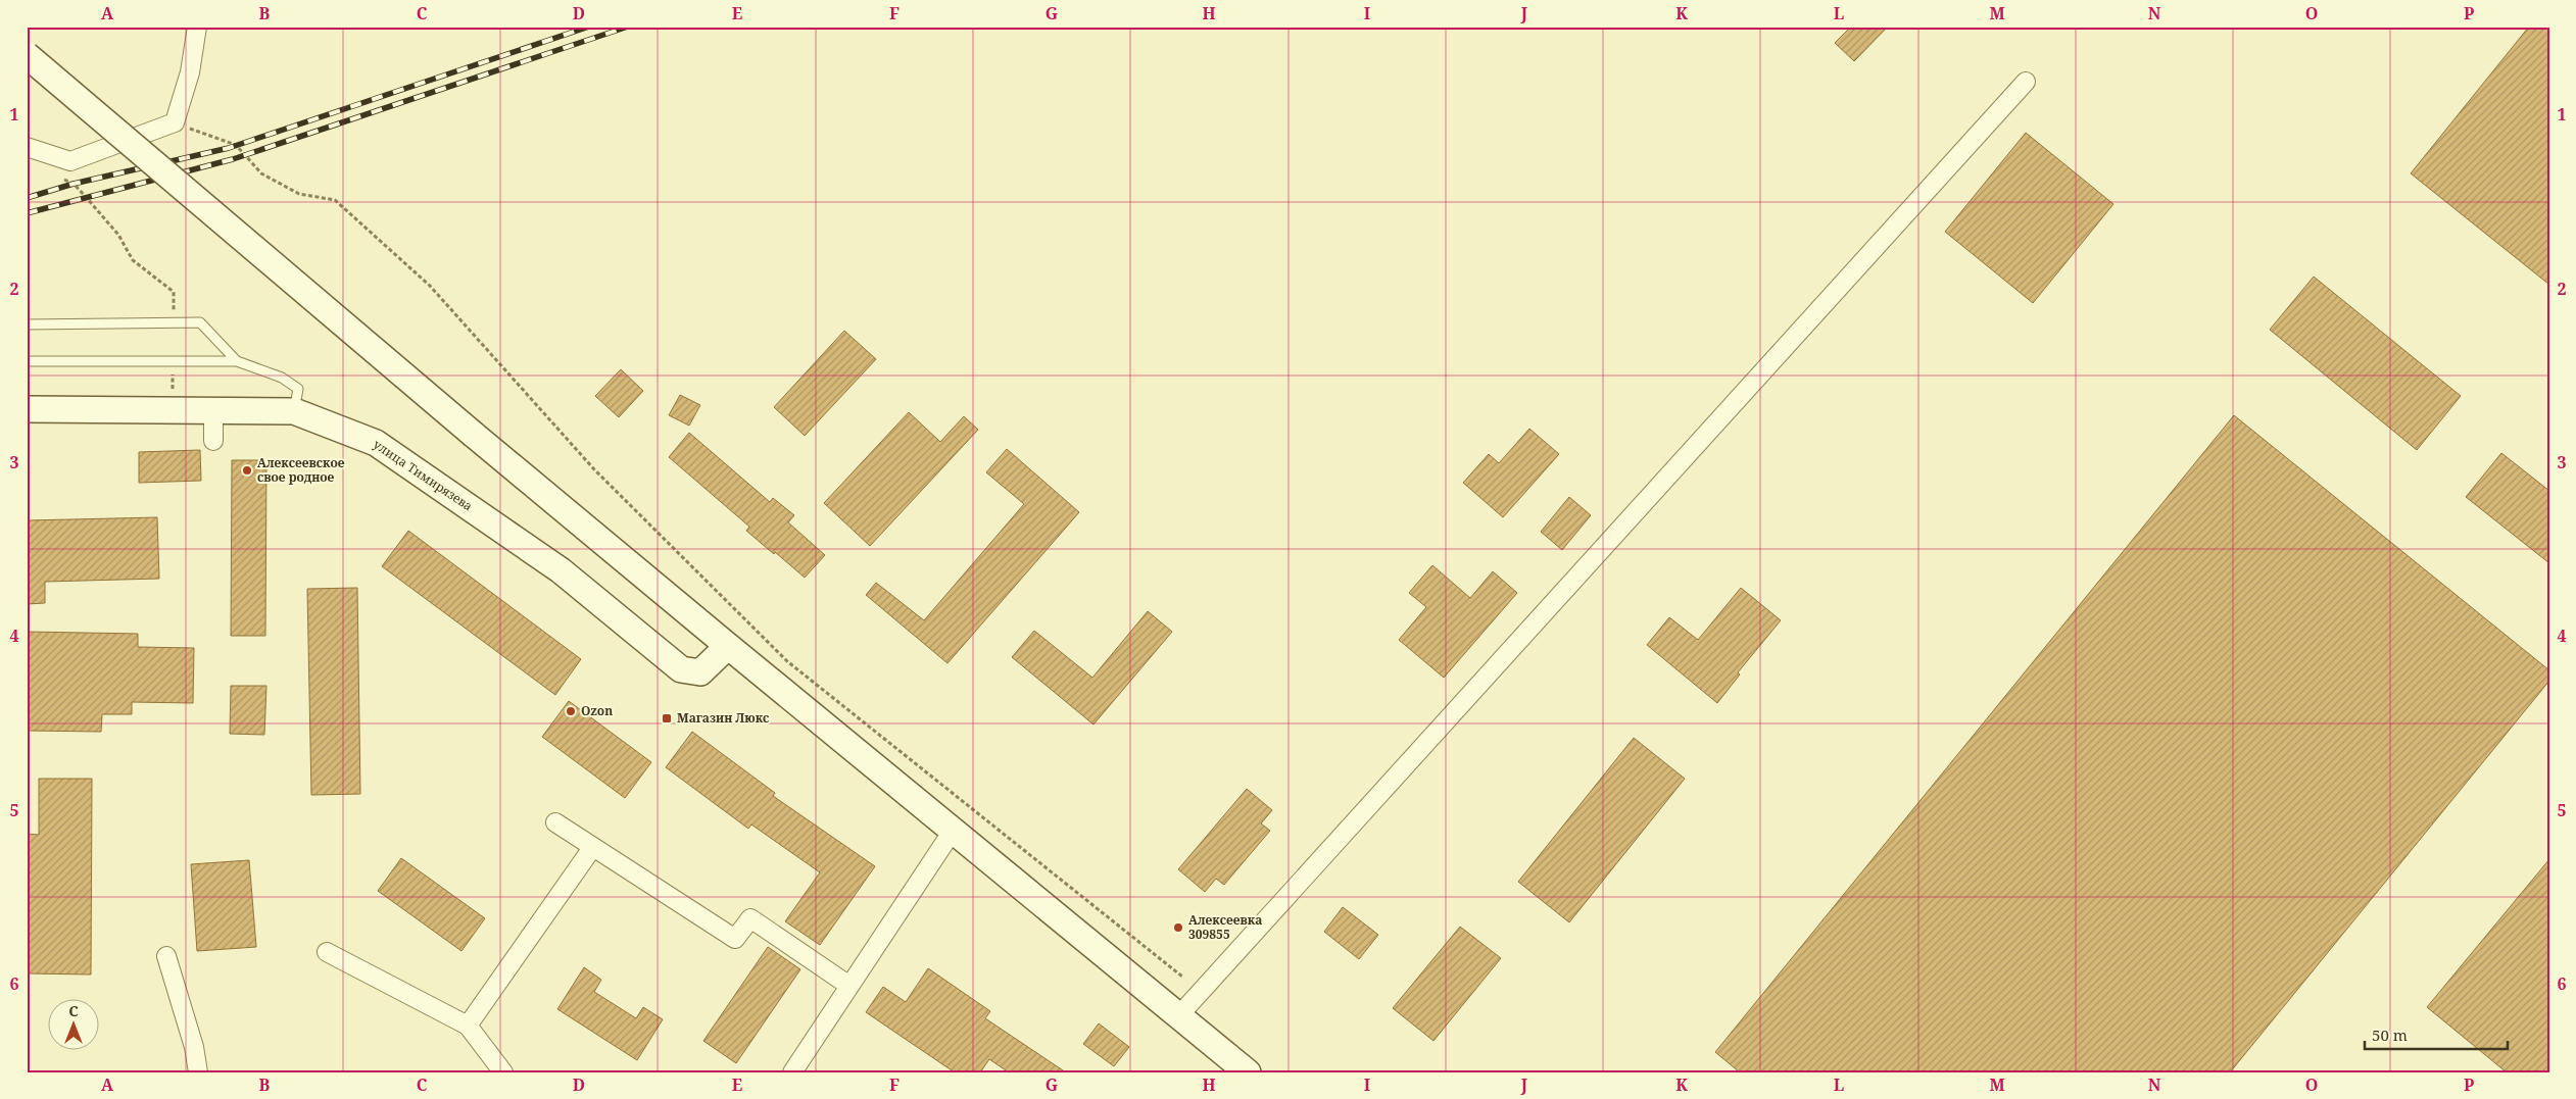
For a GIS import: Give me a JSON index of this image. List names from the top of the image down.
{
  "streets": {
    "main road": ["улица Тимирязева"]
  },
  "places": {
    "other": ["Алексеевское свое родное", "Ozon", "Алексеевка 309855"],
    "transit": ["Магазин Люкс"]
  },
  "scale_bar": "50 m",
  "north": "top",
  "grid": {
    "columns": [
      "A",
      "B",
      "C",
      "D",
      "E",
      "F",
      "G",
      "H",
      "I",
      "J",
      "K",
      "L",
      "M",
      "N",
      "O",
      "P"
    ],
    "rows": [
      "1",
      "2",
      "3",
      "4",
      "5",
      "6"
    ]
  }
}
